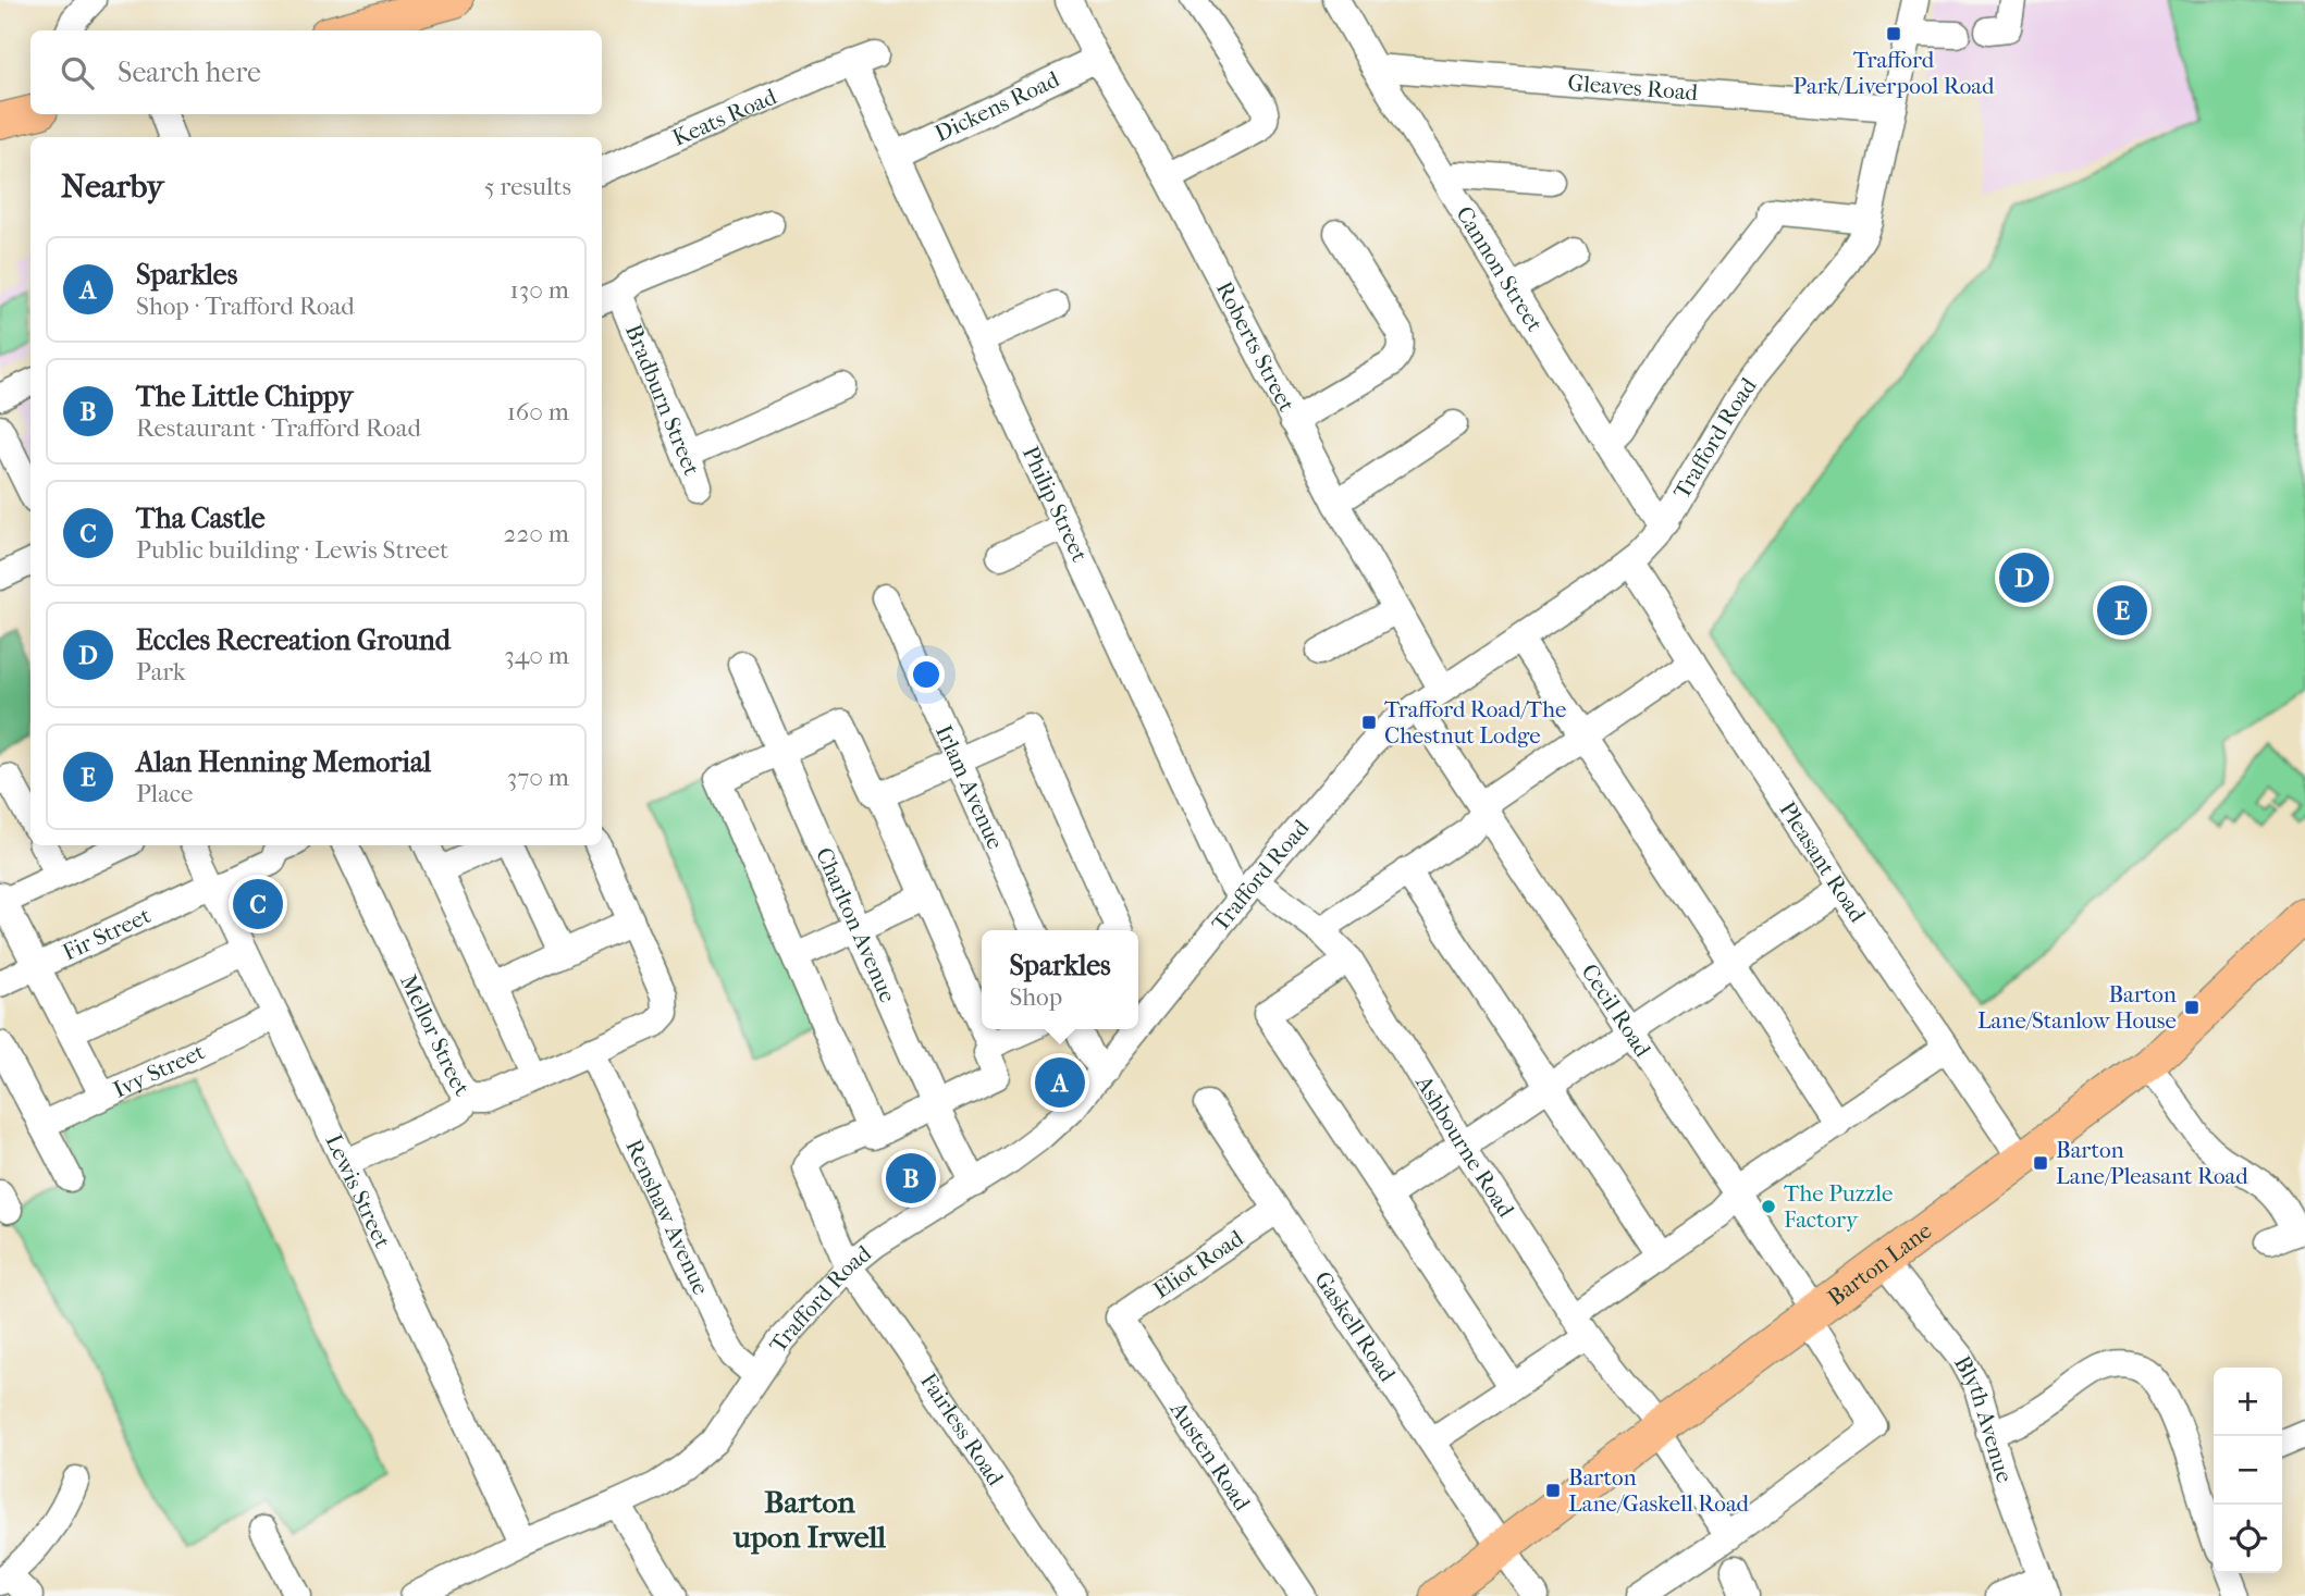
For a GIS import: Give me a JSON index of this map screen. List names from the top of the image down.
{
  "streets": {
    "main road": ["Barton Lane"],
    "street": [
      "Gleaves Road",
      "Dickens Road",
      "Keats Road",
      "Cannon Street",
      "Roberts Street",
      "Bradburn Street",
      "Trafford Road",
      "Philip Street",
      "Irlam Avenue",
      "Pleasant Road",
      "Charlton Avenue",
      "Fir Street",
      "Cecil Road",
      "Mellor Street",
      "Ivy Street",
      "Ashbourne Road",
      "Lewis Street",
      "Renshaw Avenue",
      "Eliot Road",
      "Gaskell Road",
      "Blyth Avenue",
      "Fairless Road",
      "Austen Road"
    ]
  },
  "crossings": [
    ["Gleaves Road", "Cannon Street"],
    ["Gleaves Road", "Trafford Road"],
    ["Dickens Road", "Roberts Street"],
    ["Dickens Road", "Philip Street"],
    ["Keats Road", "Philip Street"],
    ["Cannon Street", "Trafford Road"],
    ["Roberts Street", "Trafford Road"],
    ["Trafford Road", "Philip Street"],
    ["Trafford Road", "Pleasant Road"],
    ["Trafford Road", "Charlton Avenue"],
    ["Trafford Road", "Cecil Road"],
    ["Trafford Road", "Ashbourne Road"],
    ["Trafford Road", "Lewis Street"],
    ["Trafford Road", "Renshaw Avenue"],
    ["Trafford Road", "Fairless Road"],
    ["Philip Street", "Ashbourne Road"],
    ["Pleasant Road", "Barton Lane"],
    ["Fir Street", "Lewis Street"],
    ["Cecil Road", "Ashbourne Road"],
    ["Cecil Road", "Barton Lane"],
    ["Mellor Street", "Renshaw Avenue"],
    ["Ivy Street", "Lewis Street"],
    ["Ashbourne Road", "Barton Lane"],
    ["Eliot Road", "Gaskell Road"],
    ["Eliot Road", "Austen Road"],
    ["Barton Lane", "Gaskell Road"],
    ["Barton Lane", "Blyth Avenue"]
  ],
  "districts": ["Barton upon Irwell"],
  "places": {
    "transit": [
      "Trafford Park/Liverpool Road",
      "Trafford Road/The Chestnut Lodge",
      "Barton Lane/Stanlow House",
      "Barton Lane/Pleasant Road",
      "Barton Lane/Gaskell Road"
    ],
    "other": ["The Puzzle Factory"]
  },
  "page": {
    "search": "Search here",
    "heading": ["Nearby", "5 results"],
    "list": [
      {
        "mark": "A",
        "name": "Sparkles",
        "note": "Shop · Trafford Road",
        "value": "130 m"
      },
      {
        "mark": "B",
        "name": "The Little Chippy",
        "note": "Restaurant · Trafford Road",
        "value": "160 m"
      },
      {
        "mark": "C",
        "name": "Tha Castle",
        "note": "Public building · Lewis Street",
        "value": "220 m"
      },
      {
        "mark": "D",
        "name": "Eccles Recreation Ground",
        "note": "Park",
        "value": "340 m"
      },
      {
        "mark": "E",
        "name": "Alan Henning Memorial",
        "note": "Place",
        "value": "370 m"
      }
    ],
    "pins": [
      "D",
      "E",
      "C",
      "A",
      "B"
    ],
    "popup": ["Sparkles", "Shop"],
    "map_buttons": ["+", "−"]
  }
}
